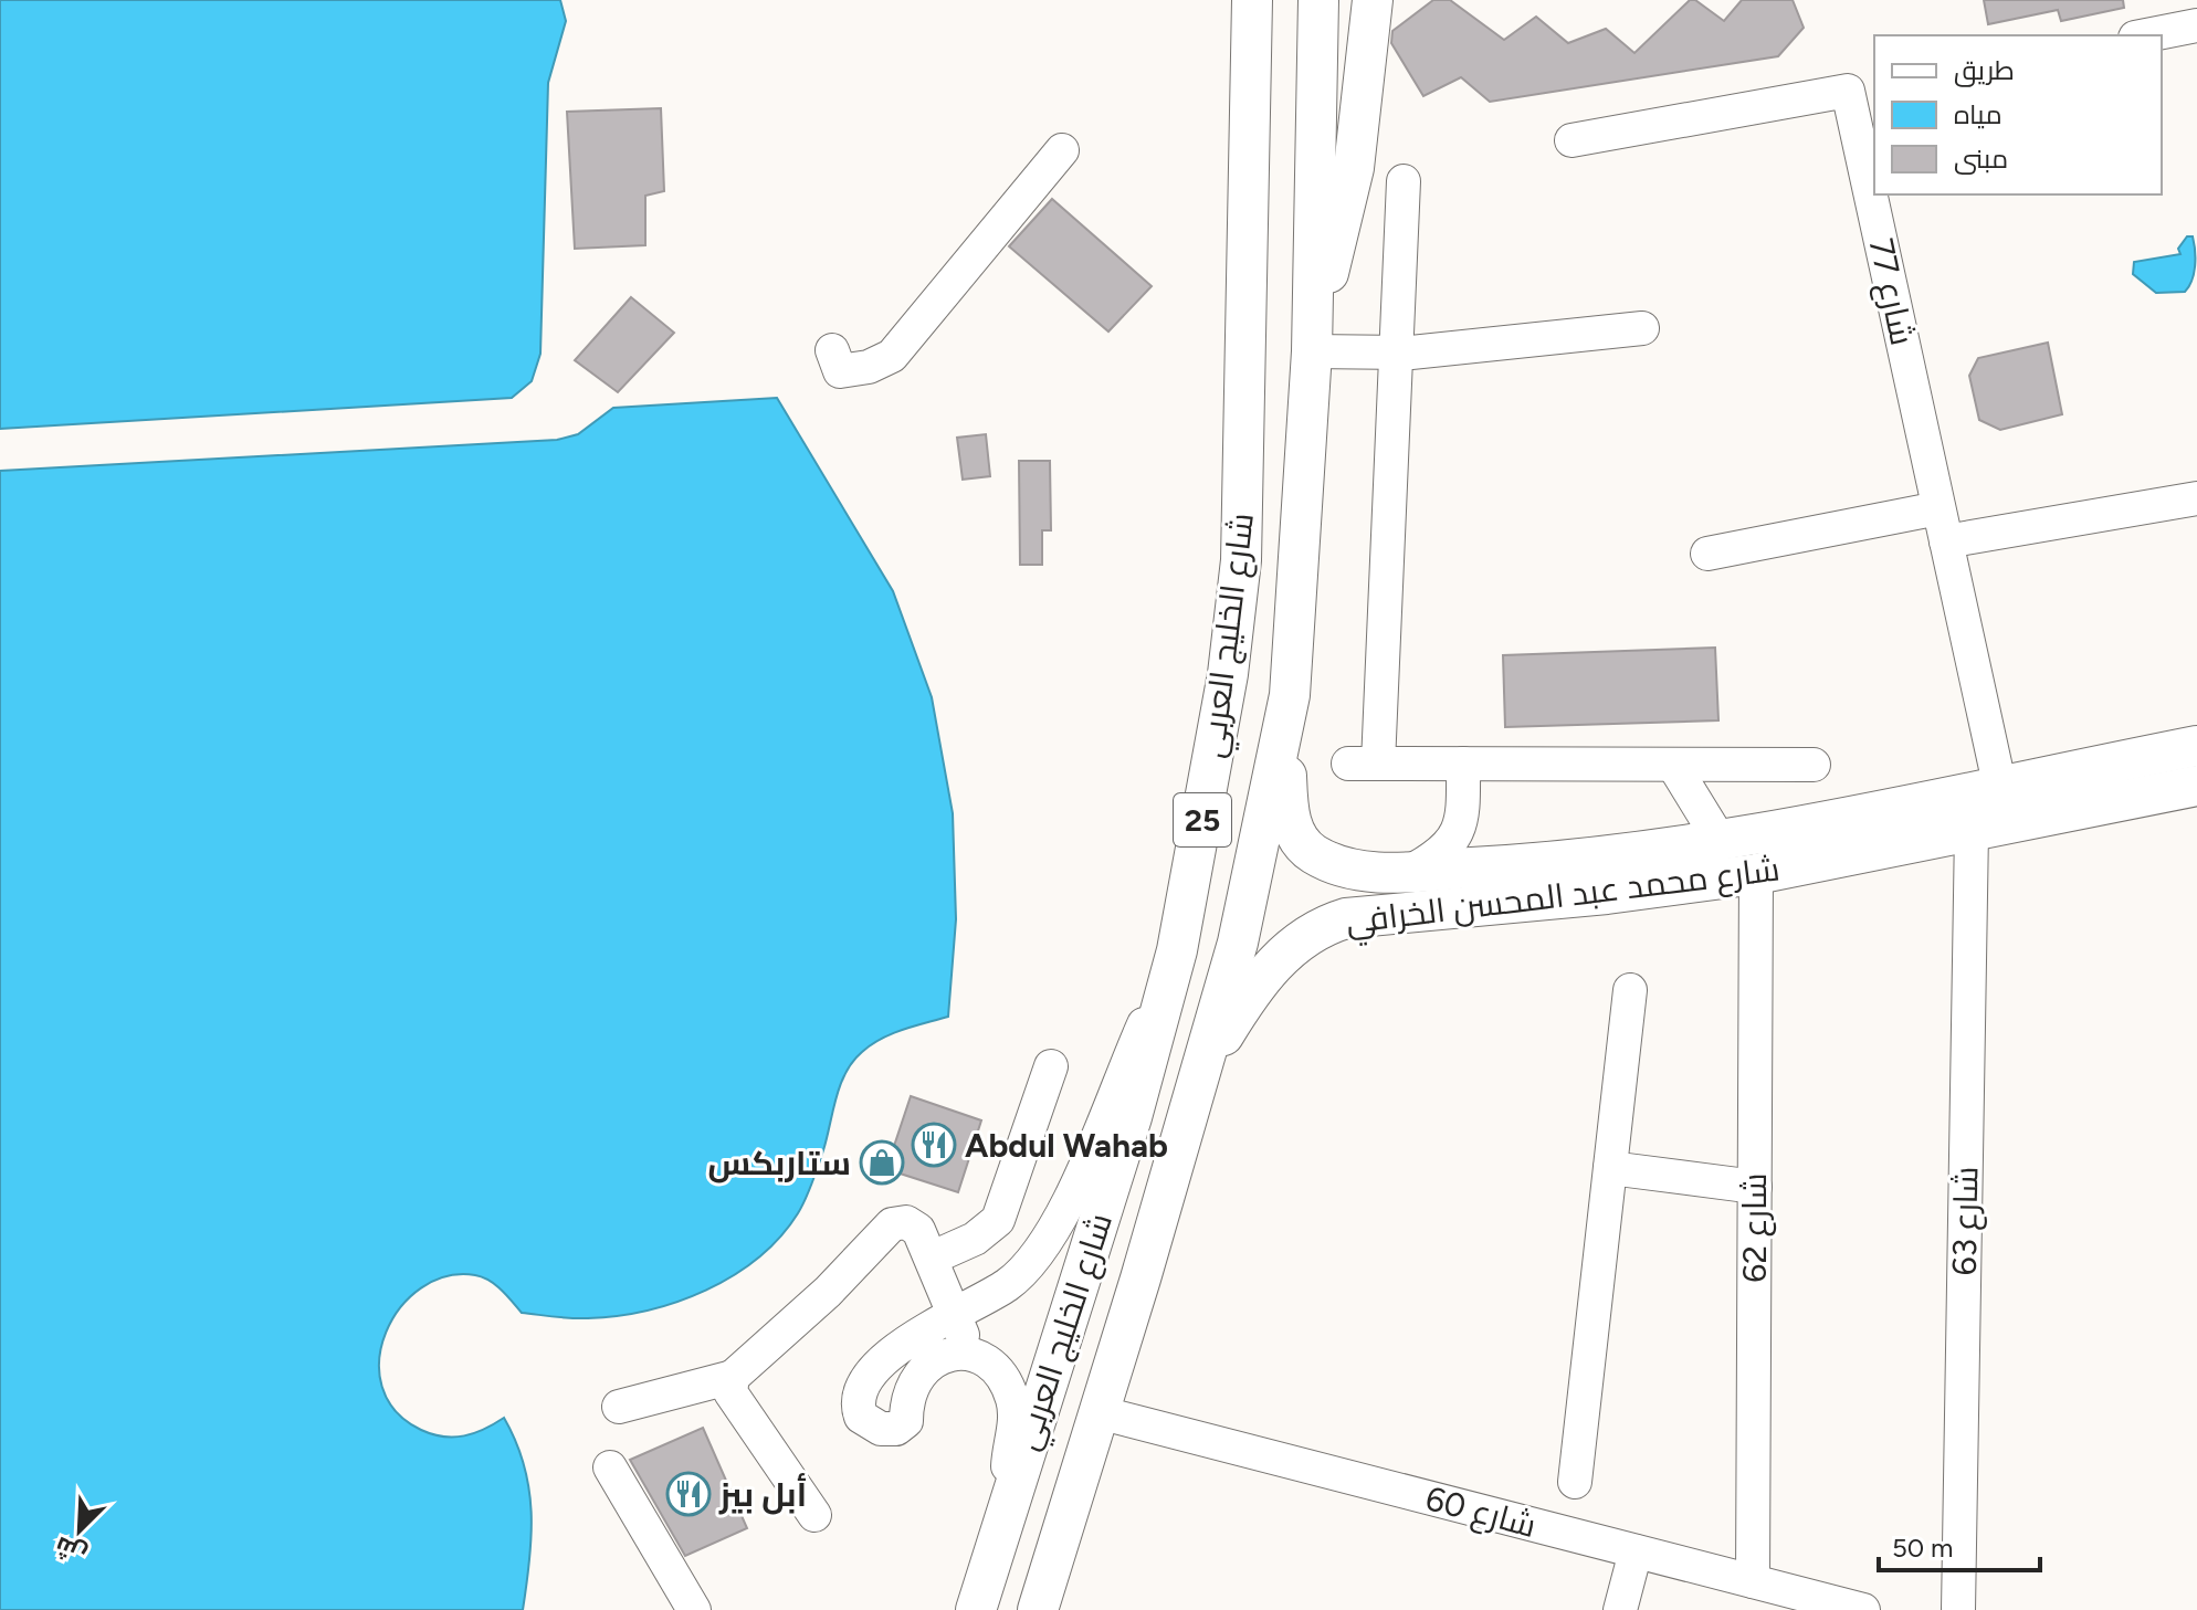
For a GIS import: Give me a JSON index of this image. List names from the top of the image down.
{
  "streets": {
    "main road": ["شارع الخليج العربي", "25", "شارع محمد عبد المحسن الخرافي"],
    "street": [
      "شارع 77",
      "شارع 63",
      "شارع 62",
      "شارع 60"
    ]
  },
  "crossings": [
    ["شارع 77", "شارع محمد عبد المحسن الخرافي"],
    ["شارع 77", "شارع 63"],
    ["شارع الخليج العربي", "شارع محمد عبد المحسن الخرافي"],
    ["شارع الخليج العربي", "شارع 60"],
    ["شارع محمد عبد المحسن الخرافي", "شارع 63"],
    ["شارع محمد عبد المحسن الخرافي", "شارع 62"],
    ["شارع 62", "شارع 60"]
  ],
  "places": {
    "restaurant": ["Abdul Wahab", "أبل بيز"],
    "shop": ["ستاربكس"]
  },
  "legend": ["طريق", "مياه", "مبنى"],
  "scale_bar": "50 m",
  "north": "bottom left"
}
